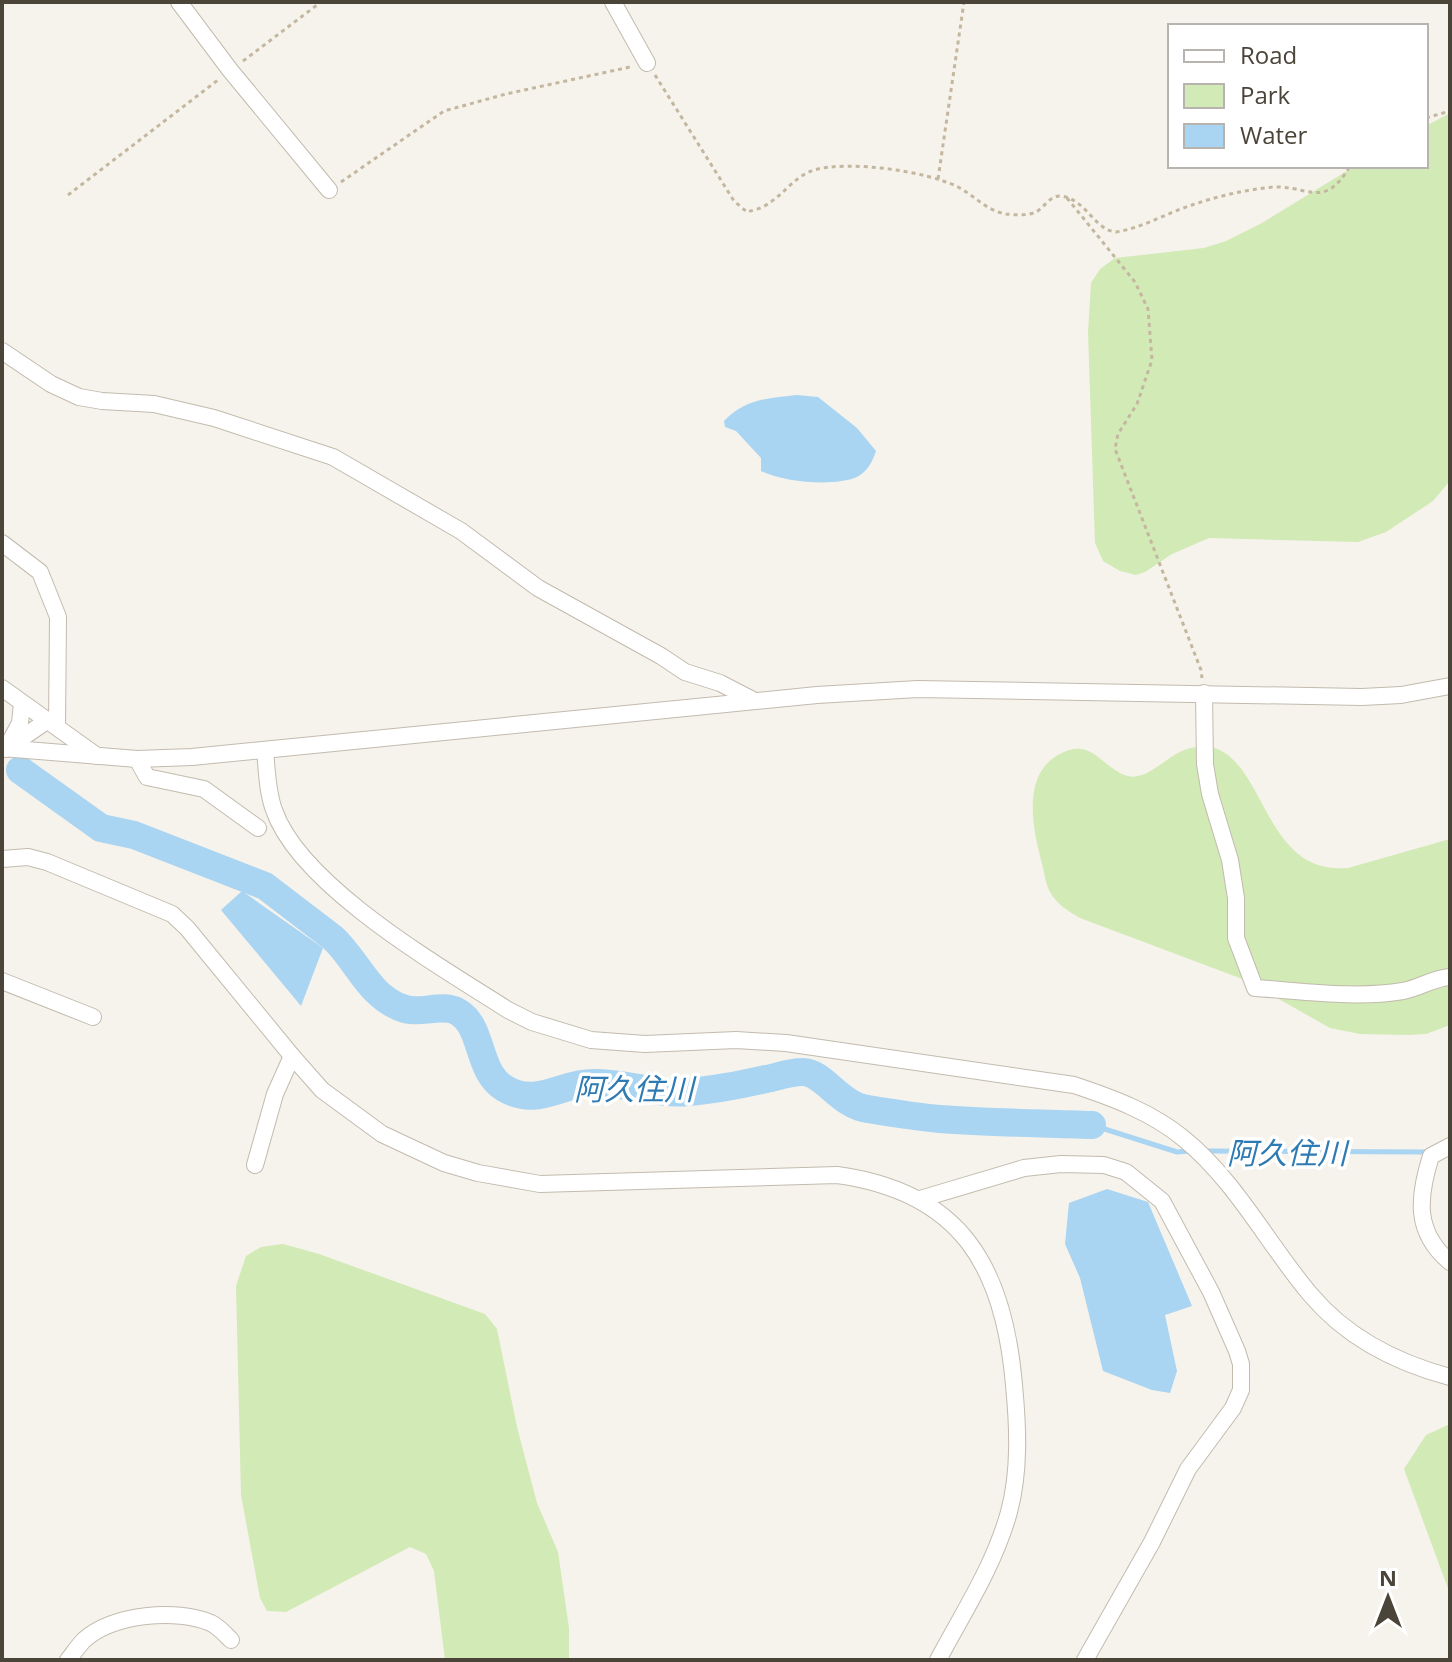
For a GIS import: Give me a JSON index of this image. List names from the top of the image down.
{
  "water": ["阿久住川"],
  "legend": ["Road", "Park", "Water"],
  "north": "top"
}
